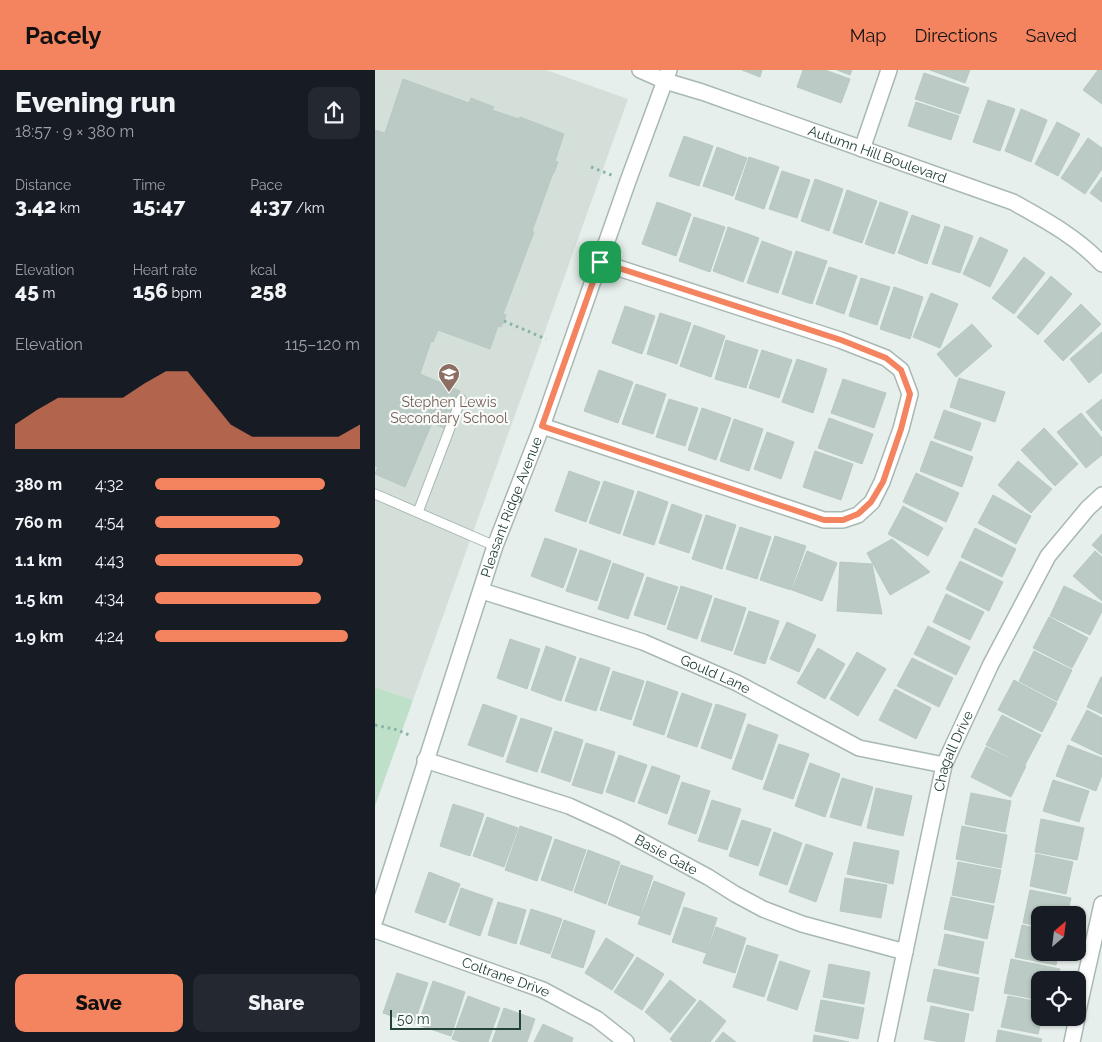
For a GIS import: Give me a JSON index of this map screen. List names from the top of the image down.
{
  "streets": {
    "street": [
      "Autumn Hill Boulevard",
      "Pleasant Ridge Avenue",
      "Gould Lane",
      "Chagall Drive",
      "Basie Gate",
      "Coltrane Drive"
    ]
  },
  "crossings": [
    ["Autumn Hill Boulevard", "Pleasant Ridge Avenue"],
    ["Pleasant Ridge Avenue", "Gould Lane"],
    ["Pleasant Ridge Avenue", "Basie Gate"],
    ["Gould Lane", "Chagall Drive"],
    ["Chagall Drive", "Basie Gate"]
  ],
  "places": {
    "school or university": ["Stephen Lewis Secondary School"]
  },
  "scale_bar": "50 m",
  "north": "top right",
  "page": {
    "header": "Pacely",
    "nav": ["Map", "Directions", "Saved"],
    "heading": ["Evening run", "18:57 · 9 × 380 m"],
    "stats": [
      ["Distance", "3.42 km"],
      ["Time", "15:47"],
      ["Pace", "4:37 /km"],
      ["Elevation", "45 m"],
      ["Heart rate", "156 bpm"],
      ["kcal", "258"]
    ],
    "chart": ["Elevation", "115–120 m"],
    "list": [
      {
        "name": "380 m",
        "note": "4:32"
      },
      {
        "name": "760 m",
        "note": "4:54"
      },
      {
        "name": "1.1 km",
        "note": "4:43"
      },
      {
        "name": "1.5 km",
        "note": "4:34"
      },
      {
        "name": "1.9 km",
        "note": "4:24"
      }
    ],
    "buttons": ["Save", "Share"],
    "scale": "50 m"
  }
}
